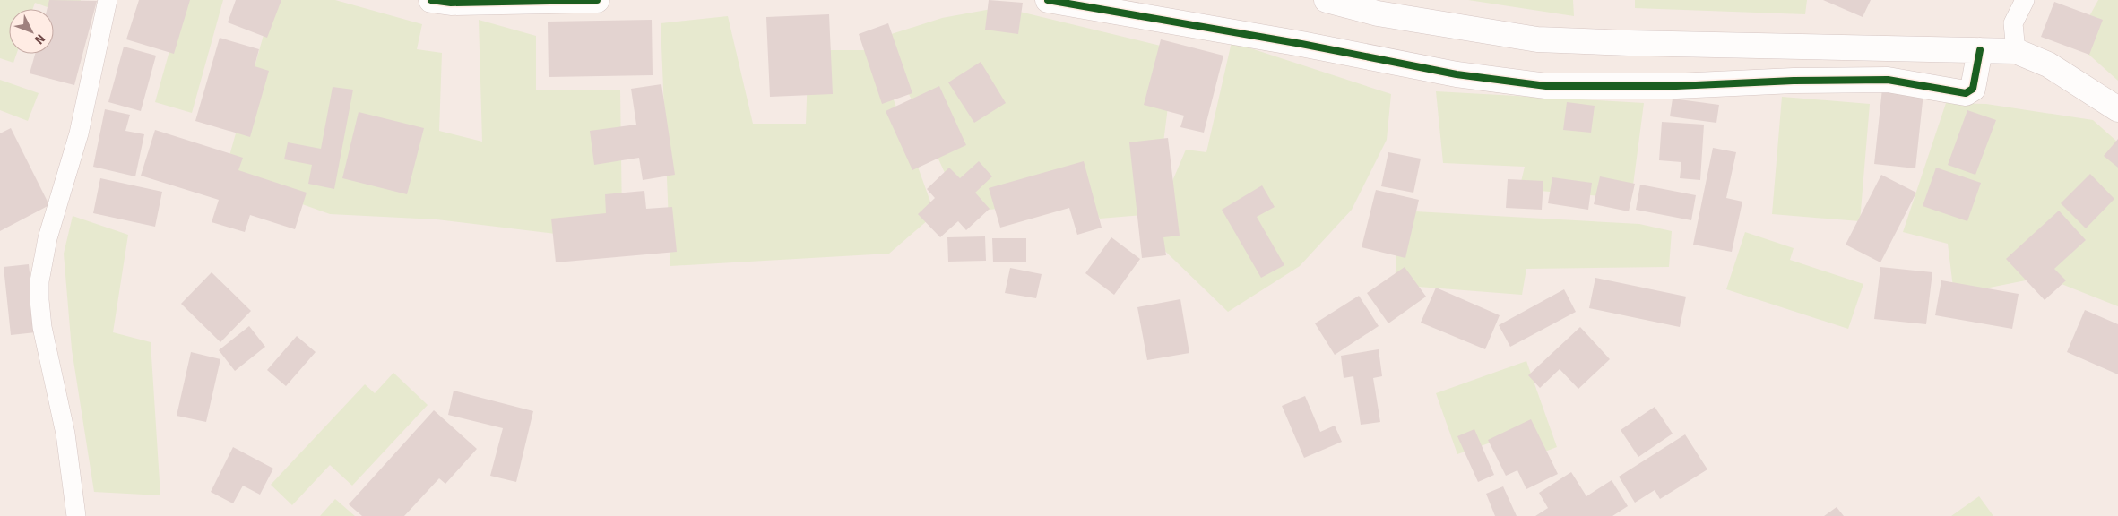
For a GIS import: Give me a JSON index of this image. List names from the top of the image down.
{
  "north": "bottom right"
}
